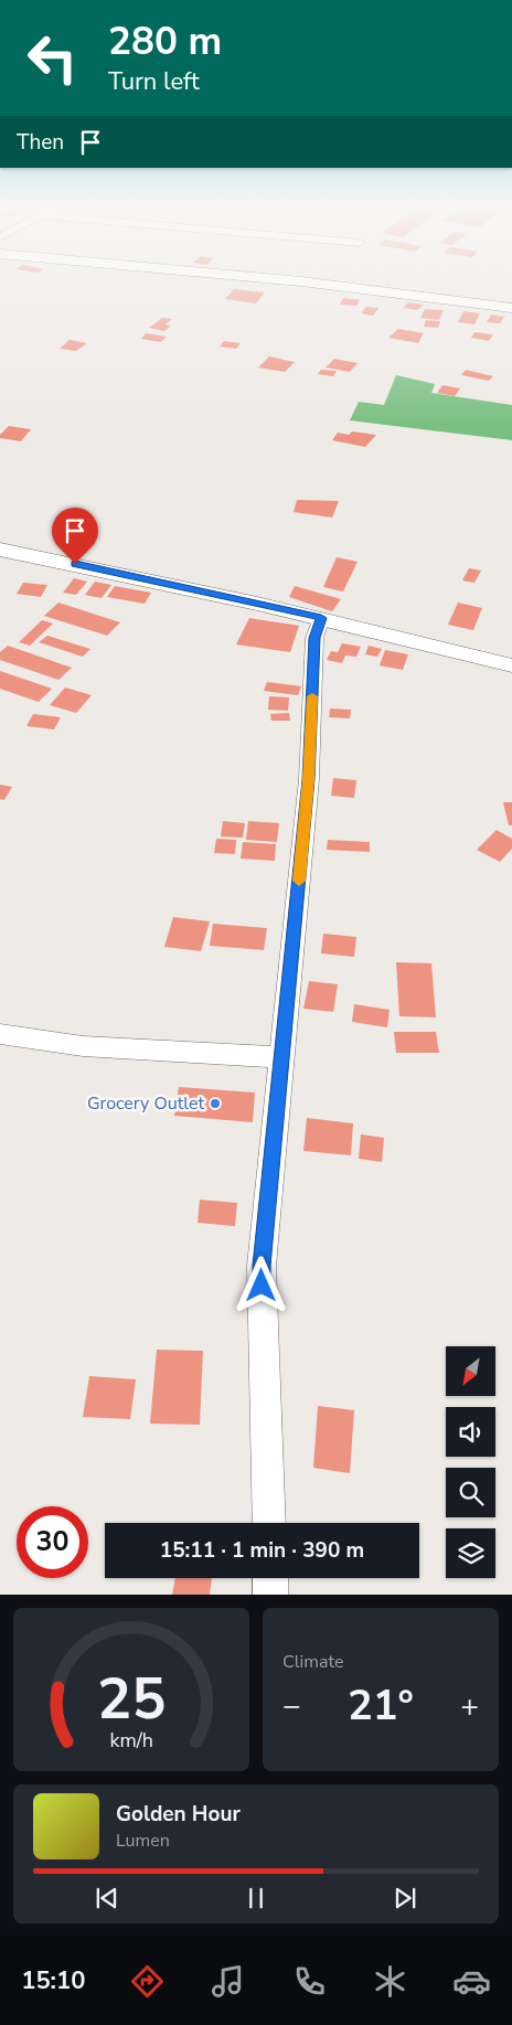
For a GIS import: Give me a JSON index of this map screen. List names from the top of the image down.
{
  "places": ["Grocery Outlet"],
  "north": "bottom left",
  "page": {
    "turn": ["280 m", "Turn left"],
    "then": "Then",
    "limit": "30",
    "trip": "15:11 · 1 min · 390 m",
    "tile": "Climate",
    "heat": ["−", "21°", "+"],
    "song": ["Golden Hour", "Lumen"],
    "tabs": "15:10",
    "gauge": ["25", "km/h"]
  }
}
